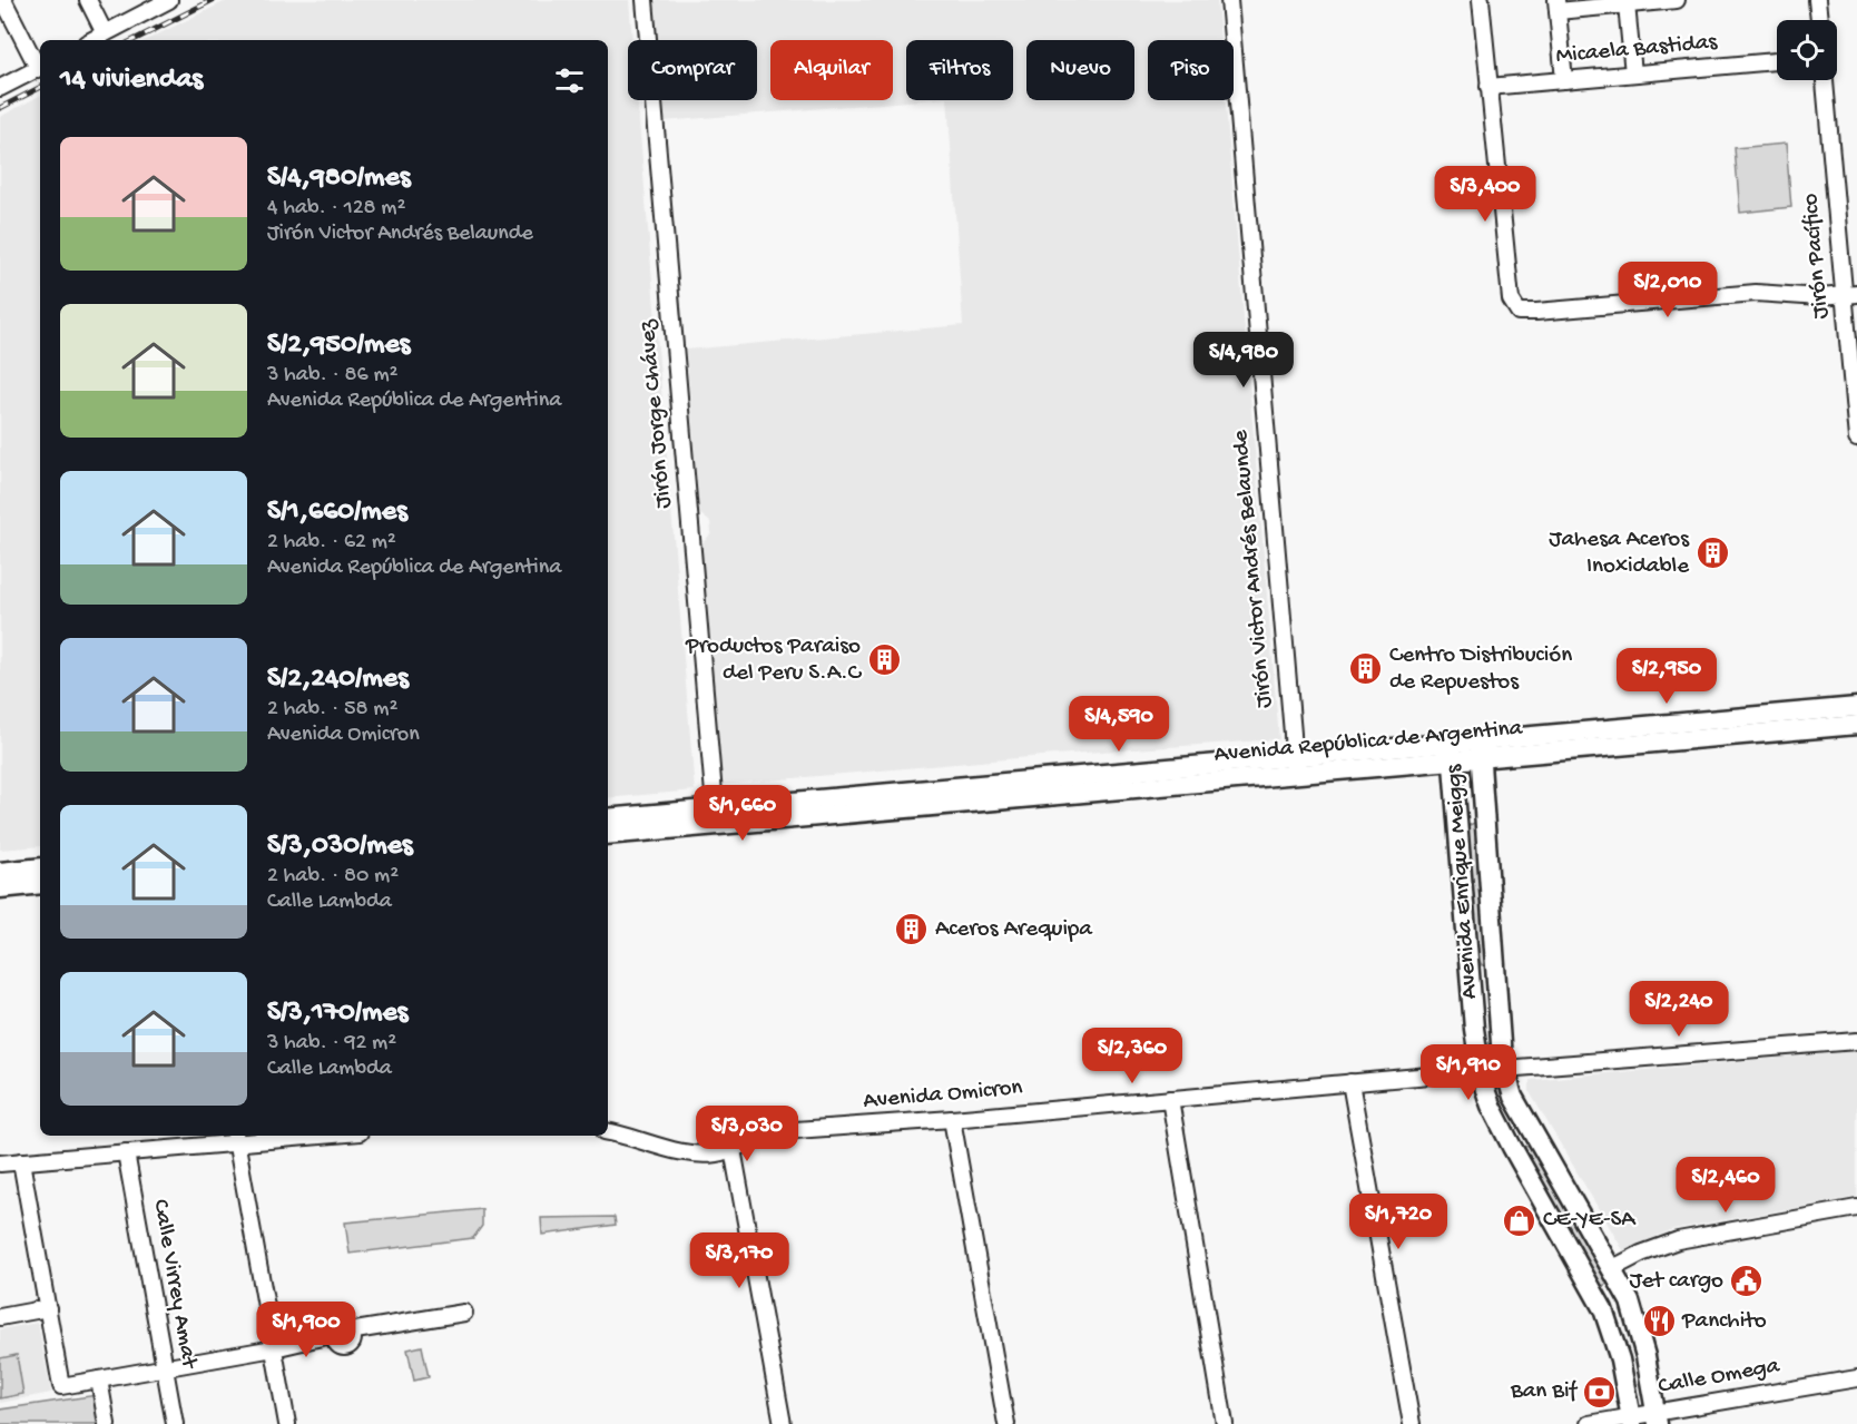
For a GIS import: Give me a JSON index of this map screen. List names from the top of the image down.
{
  "streets": {
    "main road": ["Avenida República de Argentina", "Avenida Enrique Meiggs"],
    "street": [
      "Micaela Bastidas",
      "Jirón Pacífico",
      "Jirón Jorge Chávez",
      "Jirón Victor Andrés Belaunde",
      "Avenida Omicron",
      "Calle Virrey Amat",
      "Calle Omega"
    ]
  },
  "crossings": [
    ["Jirón Jorge Chávez", "Avenida República de Argentina"],
    ["Jirón Victor Andrés Belaunde", "Avenida República de Argentina"],
    ["Avenida República de Argentina", "Avenida Enrique Meiggs"],
    ["Avenida Enrique Meiggs", "Avenida Omicron"],
    ["Avenida Enrique Meiggs", "Calle Omega"]
  ],
  "places": {
    "building": [
      "Jahesa Aceros Inoxidable",
      "Productos Paraiso del Peru S.A.C",
      "Centro Distribución de Repuestos",
      "Aceros Arequipa"
    ],
    "shop": ["CE-YE-SA"],
    "public building": ["Jet cargo"],
    "restaurant": ["Panchito"],
    "bank": ["Ban Bif"]
  },
  "page": {
    "chip": [
      "Comprar",
      "Alquilar",
      "Filtros",
      "Nuevo",
      "Piso"
    ],
    "heading": "14 viviendas",
    "list": [
      {
        "name": "S/4,980/mes",
        "note": "4 hab. · 128 m² · Jirón Victor Andrés Belaunde"
      },
      {
        "name": "S/2,950/mes",
        "note": "3 hab. · 86 m² · Avenida República de Argentina"
      },
      {
        "name": "S/1,660/mes",
        "note": "2 hab. · 62 m² · Avenida República de Argentina"
      },
      {
        "name": "S/2,240/mes",
        "note": "2 hab. · 58 m² · Avenida Omicron"
      },
      {
        "name": "S/3,030/mes",
        "note": "2 hab. · 80 m² · Calle Lambda"
      },
      {
        "name": "S/3,170/mes",
        "note": "3 hab. · 92 m² · Calle Lambda"
      }
    ],
    "price": [
      "S/3,400",
      "S/2,010",
      "S/4,980",
      "S/2,950",
      "S/4,590",
      "S/1,660",
      "S/2,240",
      "S/2,360",
      "S/1,910",
      "S/3,030",
      "S/2,460",
      "S/1,720",
      "S/3,170",
      "S/1,900"
    ]
  }
}
